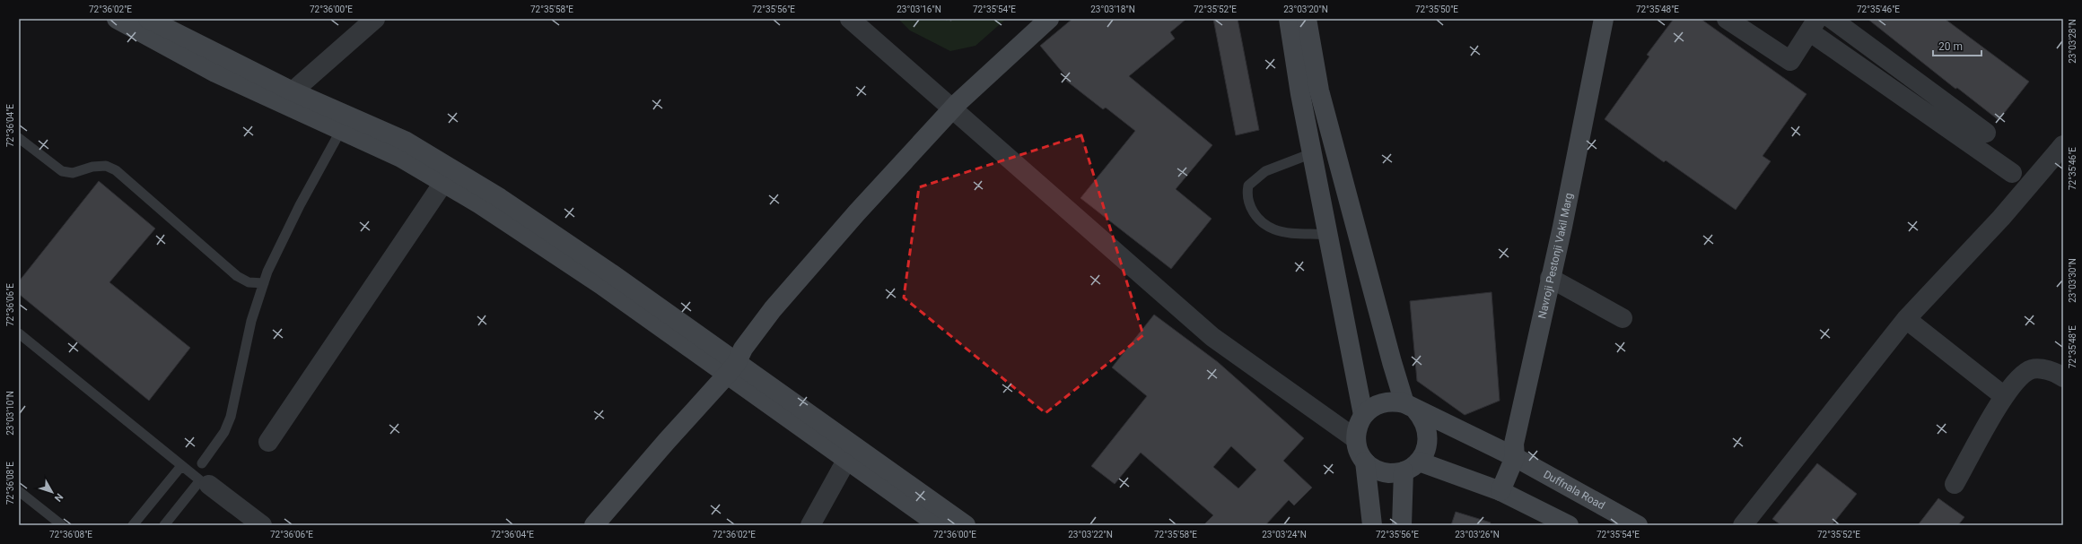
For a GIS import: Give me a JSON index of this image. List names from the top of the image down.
{
  "streets": {
    "main road": ["Navroji Pestonji Vakil Marg", "Duffnala Road"]
  },
  "crossings": [
    ["Navroji Pestonji Vakil Marg", "Duffnala Road"]
  ],
  "scale_bar": "20 m",
  "north": "bottom right",
  "coordinates": [
    "72°36'02\"E",
    "72°36'00\"E",
    "72°35'58\"E",
    "72°35'56\"E",
    "23°03'16\"N",
    "72°35'54\"E",
    "23°03'18\"N",
    "72°35'52\"E",
    "23°03'20\"N",
    "72°35'50\"E",
    "72°35'48\"E",
    "72°35'46\"E",
    "23°03'28\"N",
    "72°36'04\"E",
    "23°03'30\"N",
    "72°36'06\"E",
    "23°03'10\"N",
    "72°36'08\"E",
    "23°03'22\"N",
    "23°03'24\"N",
    "23°03'26\"N"
  ]
}
